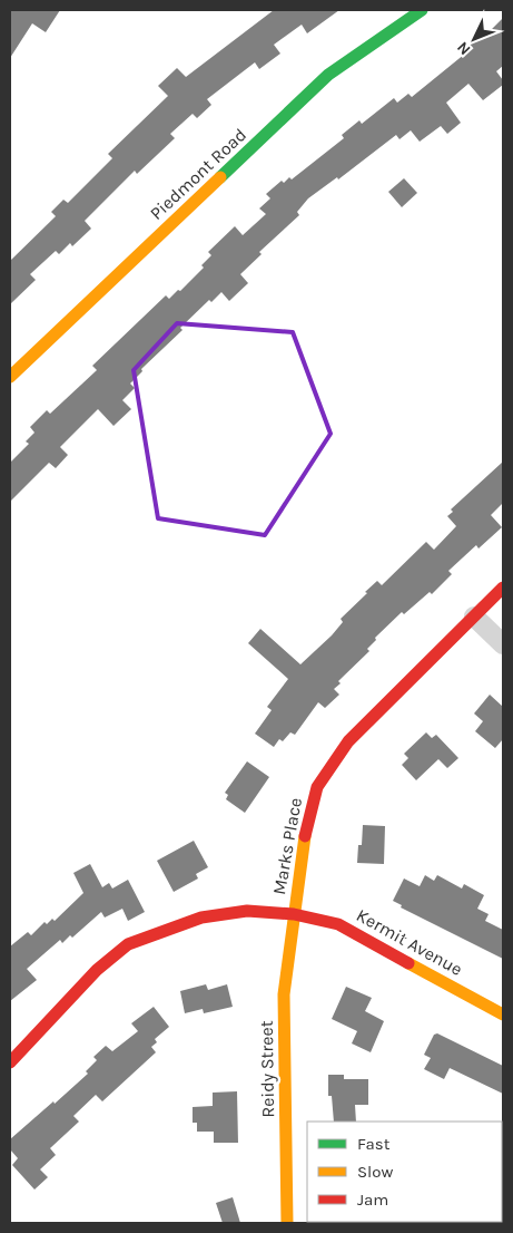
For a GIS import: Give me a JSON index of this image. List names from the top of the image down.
{
  "streets": {
    "street": [
      "Piedmont Road",
      "Marks Place",
      "Kermit Avenue",
      "Reidy Street"
    ]
  },
  "crossings": [
    ["Marks Place", "Kermit Avenue"],
    ["Marks Place", "Reidy Street"],
    ["Kermit Avenue", "Reidy Street"]
  ],
  "legend": ["Fast", "Slow", "Jam"],
  "north": "bottom left"
}
